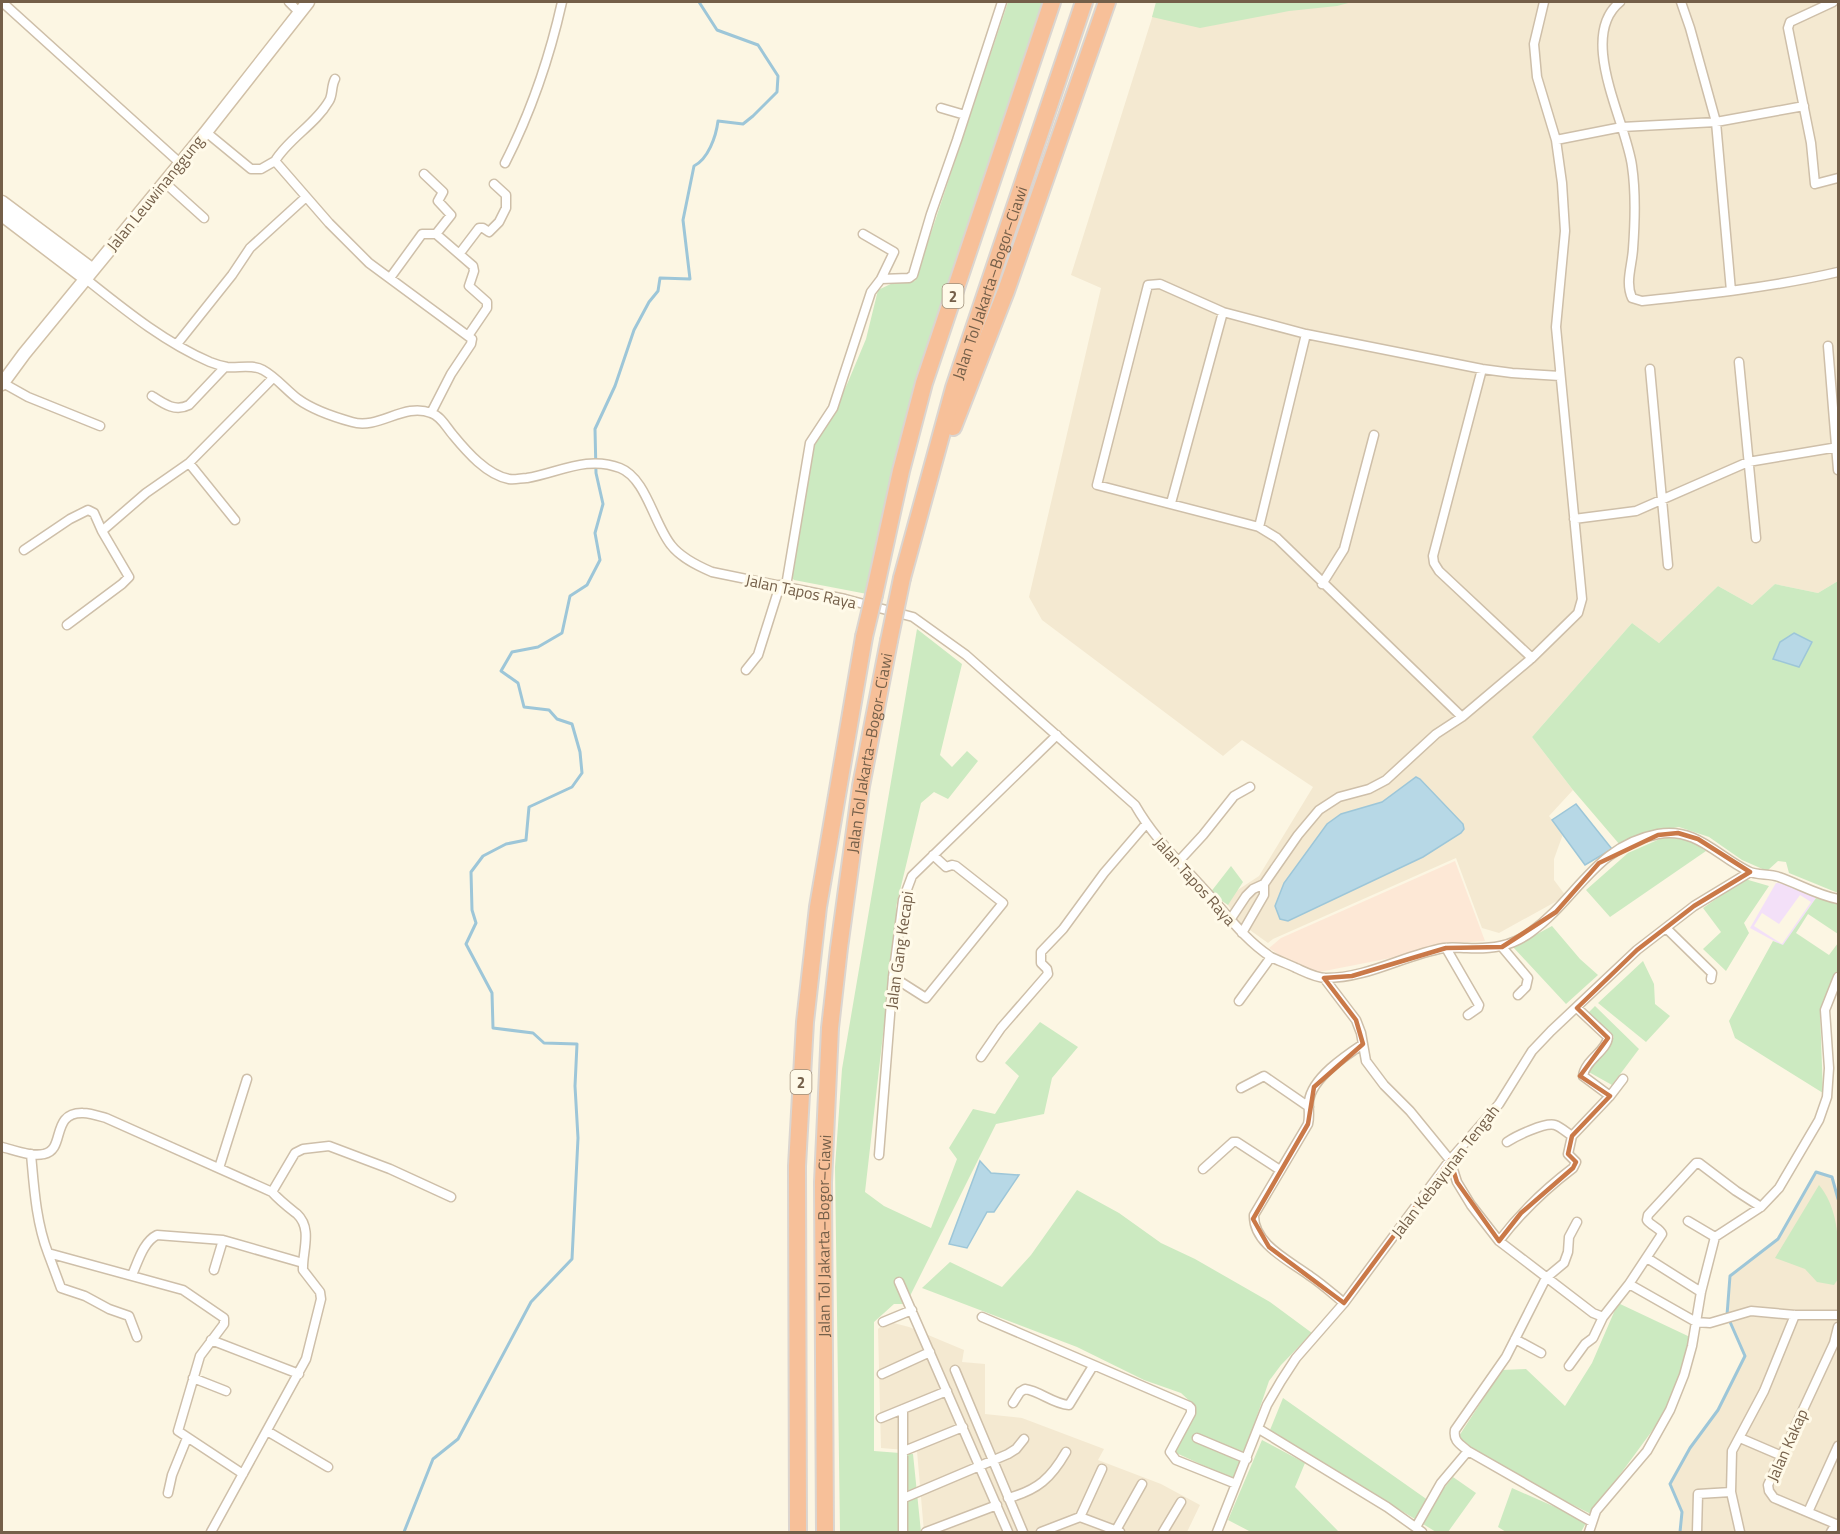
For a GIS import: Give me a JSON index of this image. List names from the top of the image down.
{
  "streets": {
    "highway": ["Jalan Tol Jakarta–Bogor–Ciawi", "2"],
    "main road": ["Jalan Leuwinanggung"],
    "street": [
      "Jalan Tapos Raya",
      "Jalan Gang Kecapi",
      "Jalan Kebayunan Tengah",
      "Jalan Kakap"
    ]
  },
  "crossings": [
    ["Jalan Tapos Raya", "Jalan Gang Kecapi"],
    ["Jalan Tapos Raya", "Jalan Kebayunan Tengah"]
  ]
}
